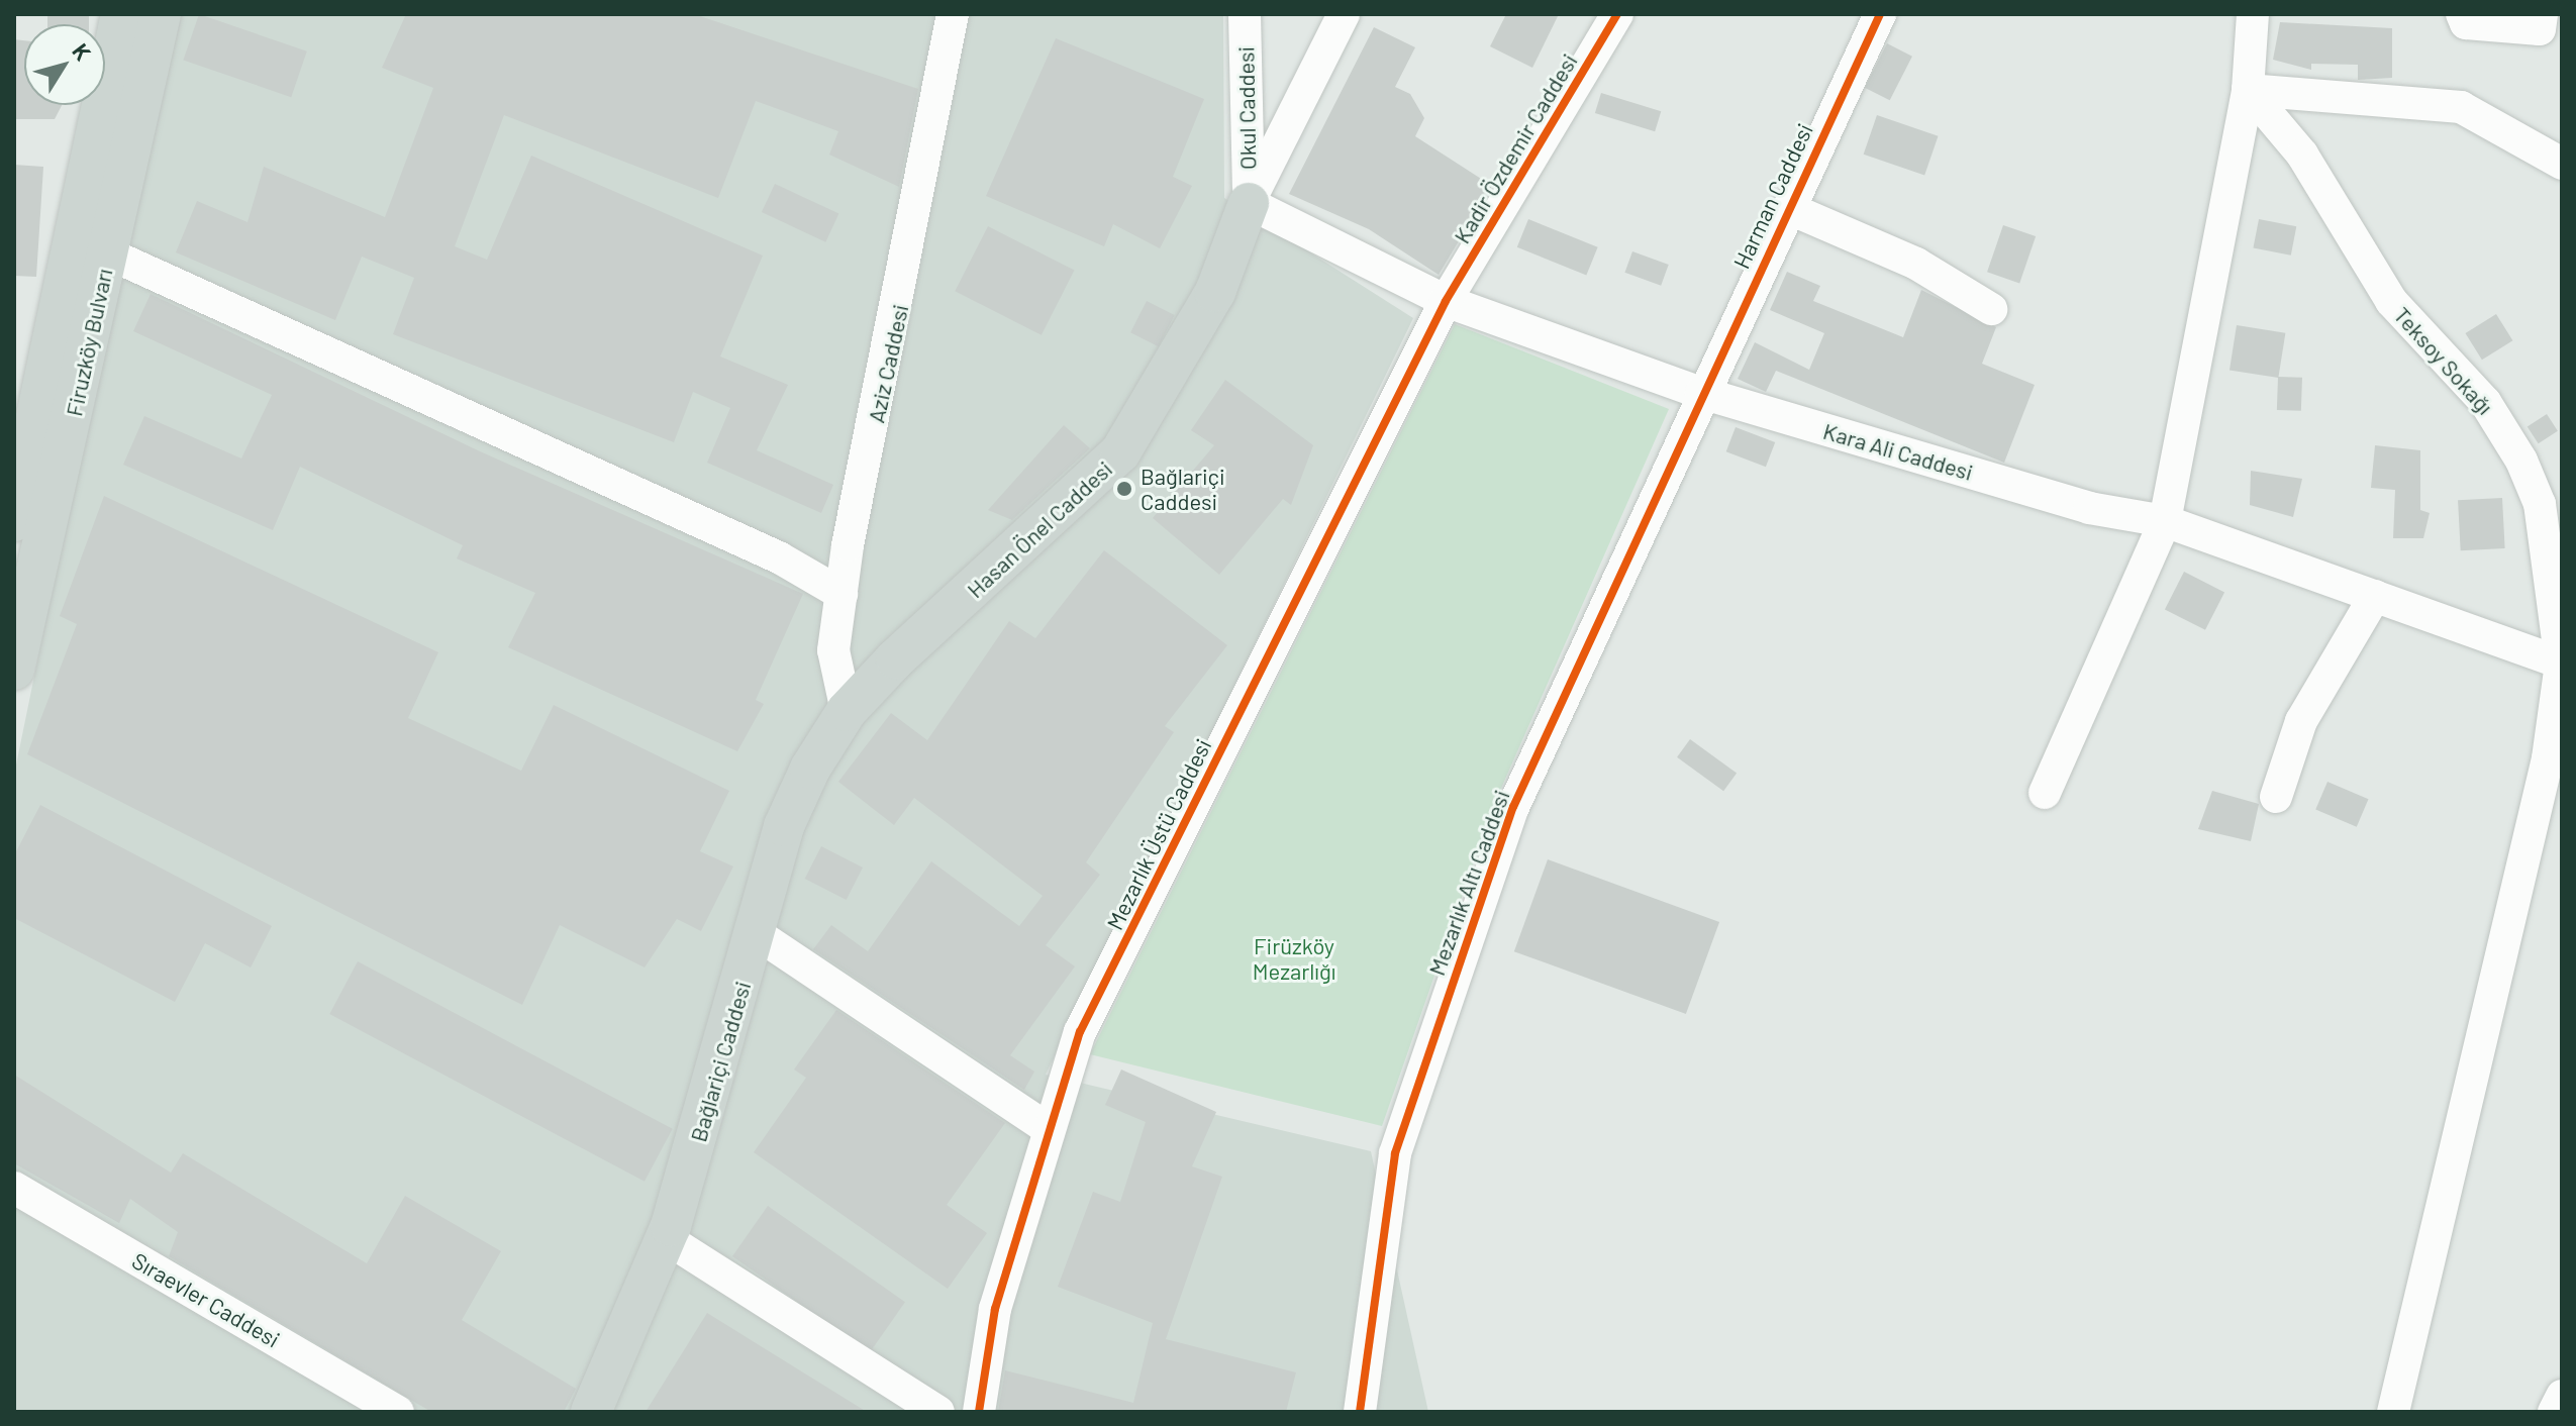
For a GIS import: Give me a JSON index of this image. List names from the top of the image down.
{
  "streets": {
    "main road": ["Firuzköy Bulvarı", "Hasan Önel Caddesi", "Bağlariçi Caddesi"],
    "street": [
      "Okul Caddesi",
      "Kadir Özdemir Caddesi",
      "Harman Caddesi",
      "Teksoy Sokağı",
      "Aziz Caddesi",
      "Kara Ali Caddesi",
      "Mezarlık Üstü Caddesi",
      "Mezarlık Altı Caddesi",
      "Sıraevler Caddesi"
    ]
  },
  "crossings": [
    ["Okul Caddesi", "Kara Ali Caddesi"],
    ["Okul Caddesi", "Hasan Önel Caddesi"],
    ["Kadir Özdemir Caddesi", "Kara Ali Caddesi"],
    ["Kadir Özdemir Caddesi", "Mezarlık Üstü Caddesi"],
    ["Harman Caddesi", "Kara Ali Caddesi"],
    ["Harman Caddesi", "Mezarlık Altı Caddesi"],
    ["Teksoy Sokağı", "Kara Ali Caddesi"],
    ["Aziz Caddesi", "Hasan Önel Caddesi"],
    ["Aziz Caddesi", "Bağlariçi Caddesi"],
    ["Kara Ali Caddesi", "Hasan Önel Caddesi"],
    ["Kara Ali Caddesi", "Mezarlık Üstü Caddesi"],
    ["Kara Ali Caddesi", "Mezarlık Altı Caddesi"],
    ["Hasan Önel Caddesi", "Bağlariçi Caddesi"]
  ],
  "parks": ["Firüzköy Mezarlığı"],
  "places": ["Bağlariçi Caddesi"],
  "north": "top right"
}
